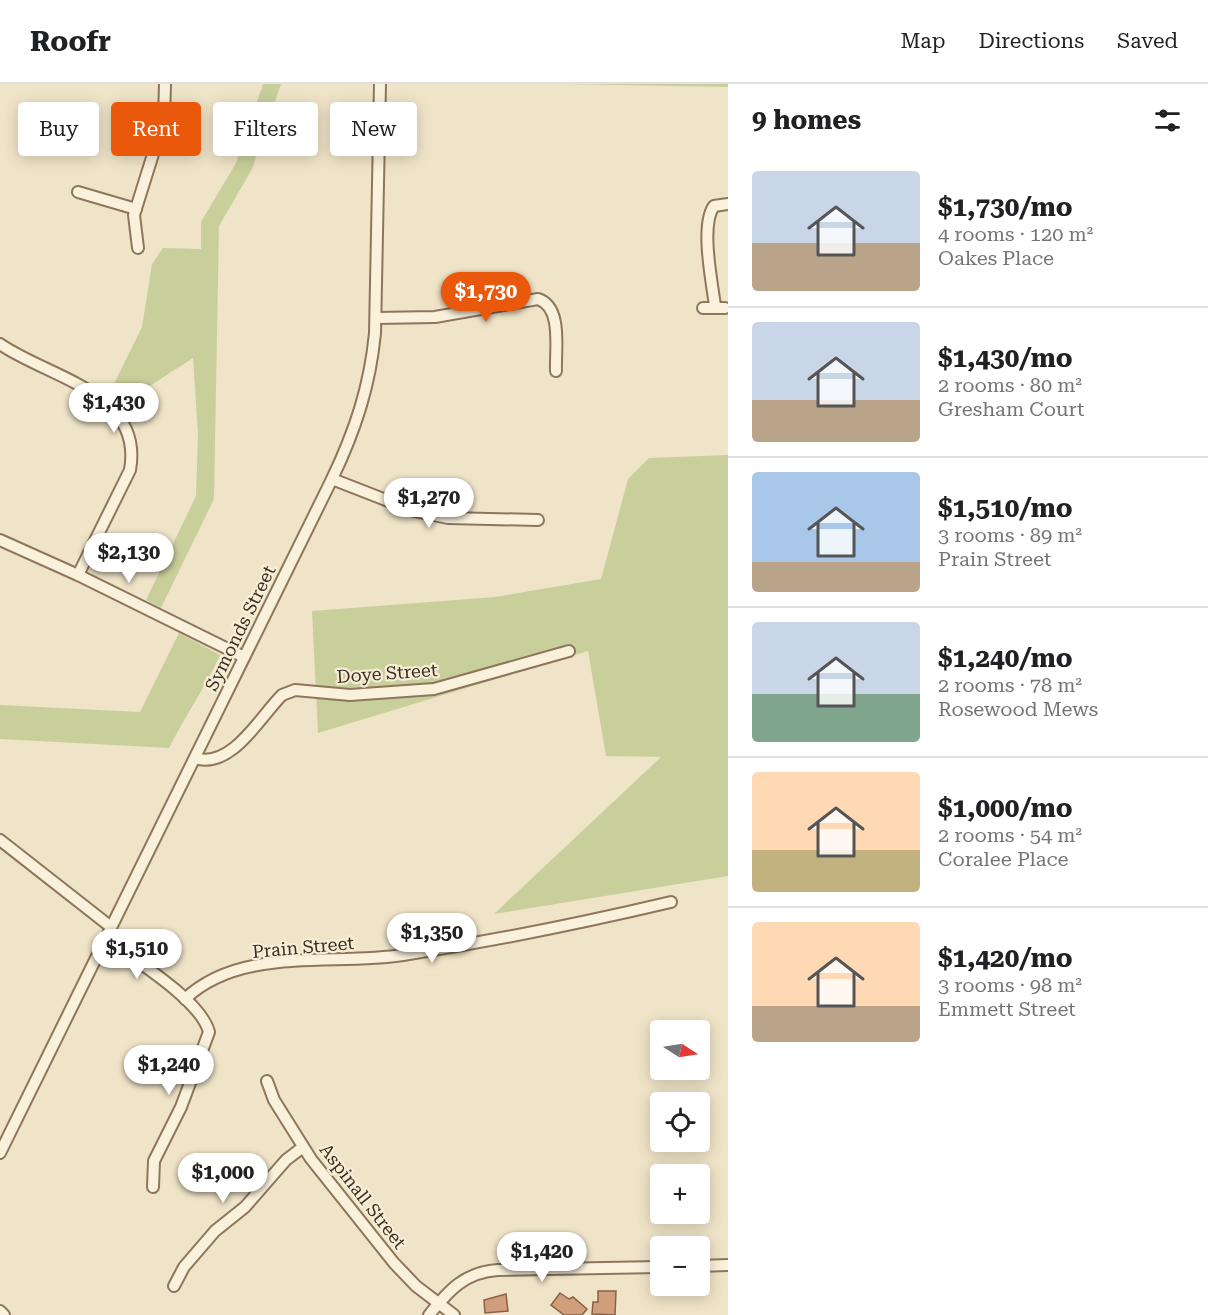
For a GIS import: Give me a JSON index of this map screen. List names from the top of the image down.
{
  "streets": {
    "street": [
      "Symonds Street",
      "Doye Street",
      "Prain Street",
      "Aspinall Street"
    ]
  },
  "crossings": [
    ["Symonds Street", "Doye Street"]
  ],
  "north": "right",
  "page": {
    "header": "Roofr",
    "nav": ["Map", "Directions", "Saved"],
    "heading": "9 homes",
    "chip": [
      "Buy",
      "Rent",
      "Filters",
      "New"
    ],
    "list": [
      {
        "name": "$1,730/mo",
        "note": "4 rooms · 120 m² · Oakes Place"
      },
      {
        "name": "$1,430/mo",
        "note": "2 rooms · 80 m² · Gresham Court"
      },
      {
        "name": "$1,510/mo",
        "note": "3 rooms · 89 m² · Prain Street"
      },
      {
        "name": "$1,240/mo",
        "note": "2 rooms · 78 m² · Rosewood Mews"
      },
      {
        "name": "$1,000/mo",
        "note": "2 rooms · 54 m² · Coralee Place"
      },
      {
        "name": "$1,420/mo",
        "note": "3 rooms · 98 m² · Emmett Street"
      }
    ],
    "price": [
      "$1,730",
      "$1,430",
      "$1,270",
      "$2,130",
      "$1,350",
      "$1,510",
      "$1,240",
      "$1,000",
      "$1,420"
    ],
    "map_buttons": ["+", "−"]
  }
}
